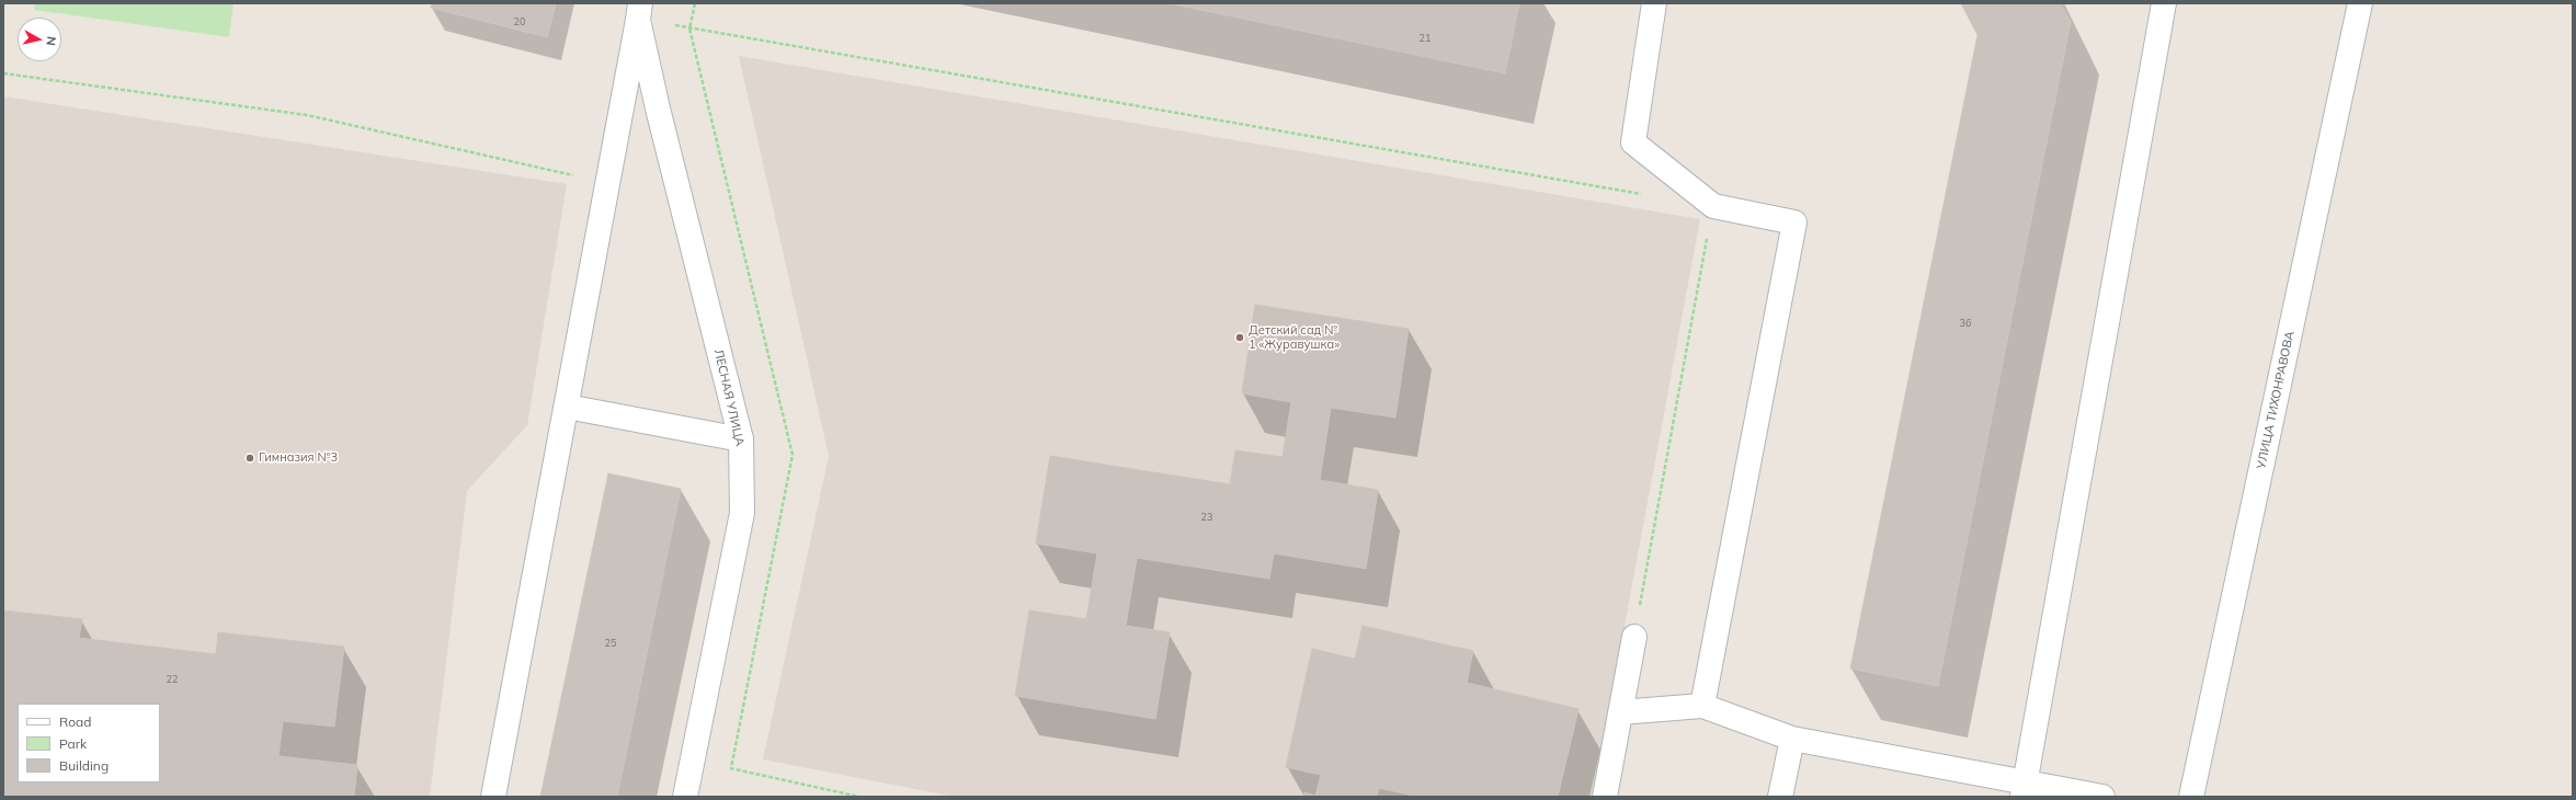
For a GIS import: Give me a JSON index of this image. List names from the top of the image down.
{
  "streets": {
    "main road": ["ЛЕСНАЯ УЛИЦА", "УЛИЦА ТИХОНРАВОВА"]
  },
  "places": ["Детский сад № 1 «Журавушка»", "Гимназия №3"],
  "house_numbers": [
    "20",
    "21",
    "36",
    "23",
    "25",
    "22"
  ],
  "legend": ["Road", "Park", "Building"],
  "north": "right"
}
